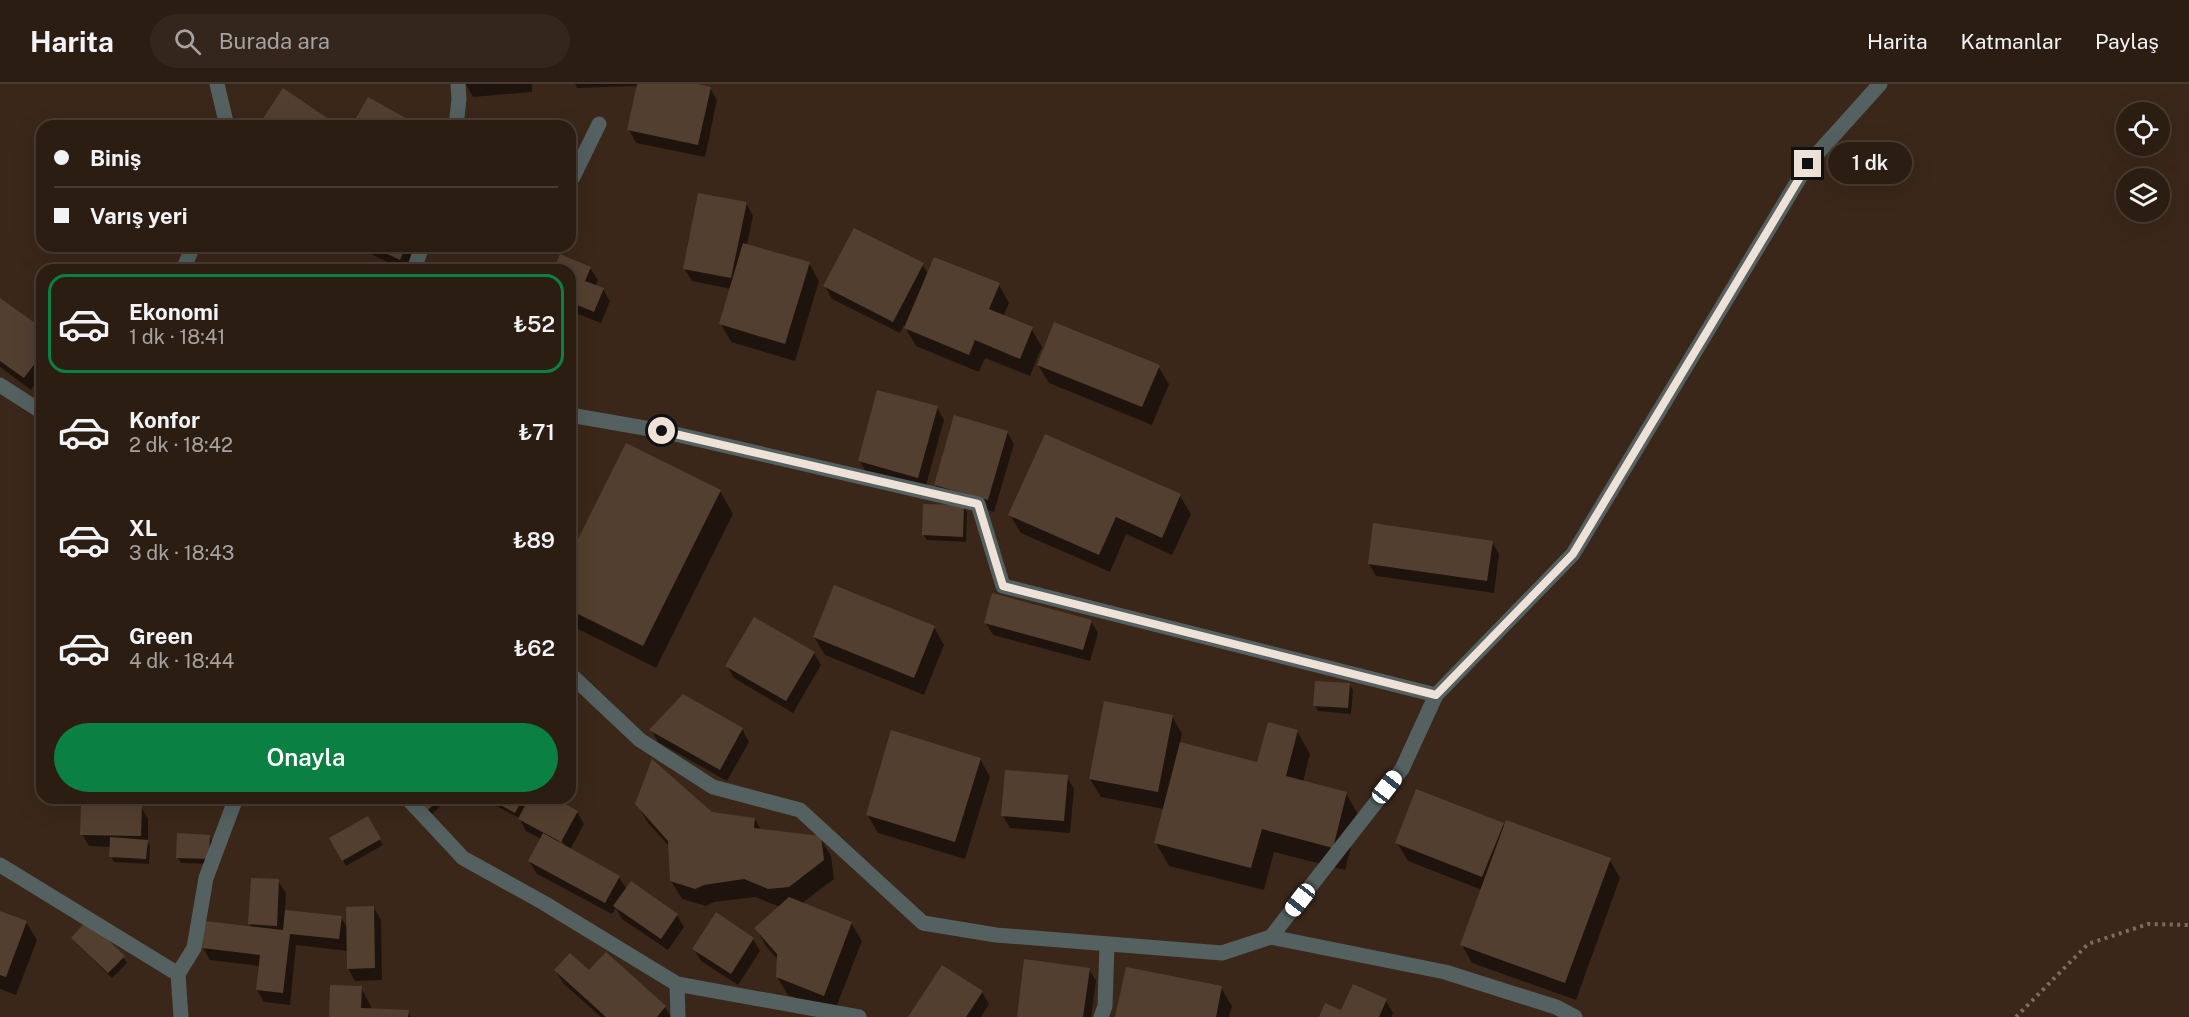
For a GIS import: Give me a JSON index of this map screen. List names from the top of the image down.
{
  "page": {
    "header": "Harita",
    "search": "Burada ara",
    "nav": ["Harita", "Katmanlar", "Paylaş"],
    "banner": ["Biniş", "Varış yeri"],
    "bubble": "1 dk",
    "list": [
      {
        "name": "Ekonomi",
        "note": "1 dk · 18:41",
        "value": "₺52"
      },
      {
        "name": "Konfor",
        "note": "2 dk · 18:42",
        "value": "₺71"
      },
      {
        "name": "XL",
        "note": "3 dk · 18:43",
        "value": "₺89"
      },
      {
        "name": "Green",
        "note": "4 dk · 18:44",
        "value": "₺62"
      }
    ],
    "buttons": "Onayla"
  }
}
